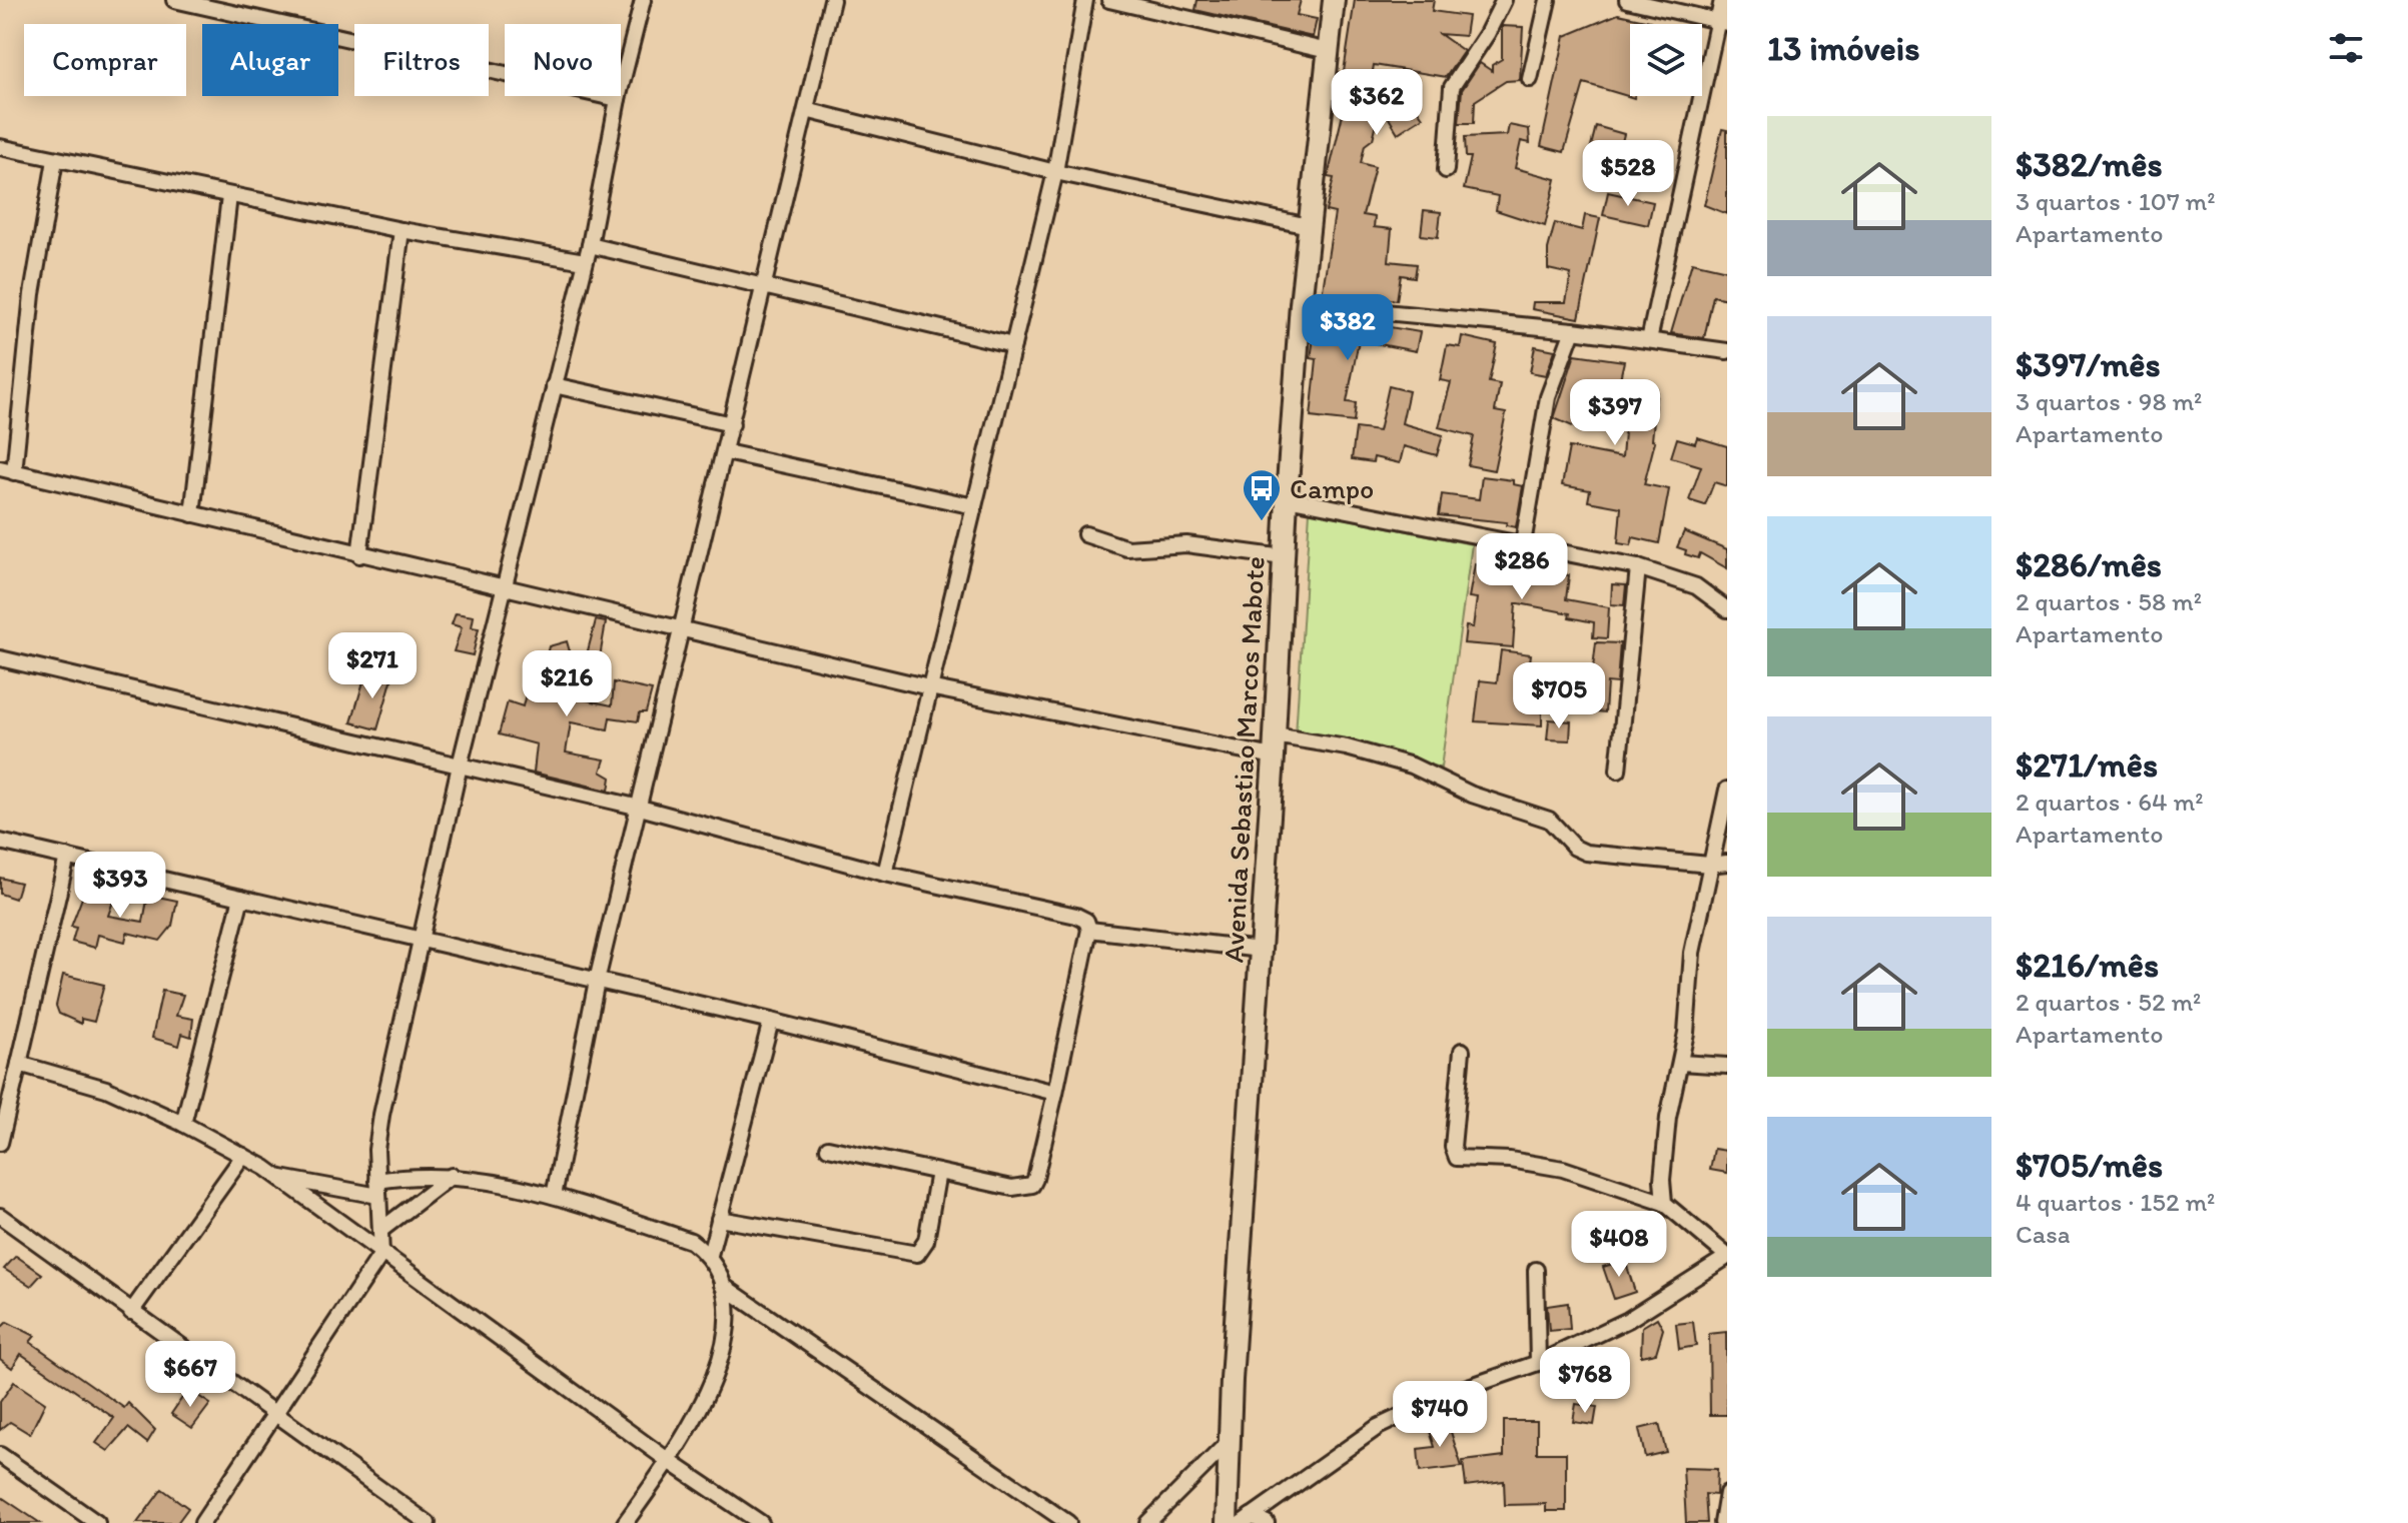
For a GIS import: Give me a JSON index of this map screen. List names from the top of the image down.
{
  "streets": {
    "main road": ["Avenida Sebastiao Marcos Mabote"]
  },
  "places": {
    "bus stop": ["Campo"]
  },
  "page": {
    "heading": "13 imóveis",
    "chip": [
      "Comprar",
      "Alugar",
      "Filtros",
      "Novo"
    ],
    "price": [
      "$362",
      "$528",
      "$382",
      "$397",
      "$286",
      "$271",
      "$216",
      "$705",
      "$393",
      "$408",
      "$667",
      "$768",
      "$740"
    ],
    "list": [
      {
        "name": "$382/mês",
        "note": "3 quartos · 107 m² · Apartamento"
      },
      {
        "name": "$397/mês",
        "note": "3 quartos · 98 m² · Apartamento"
      },
      {
        "name": "$286/mês",
        "note": "2 quartos · 58 m² · Apartamento"
      },
      {
        "name": "$271/mês",
        "note": "2 quartos · 64 m² · Apartamento"
      },
      {
        "name": "$216/mês",
        "note": "2 quartos · 52 m² · Apartamento"
      },
      {
        "name": "$705/mês",
        "note": "4 quartos · 152 m² · Casa"
      }
    ]
  }
}
